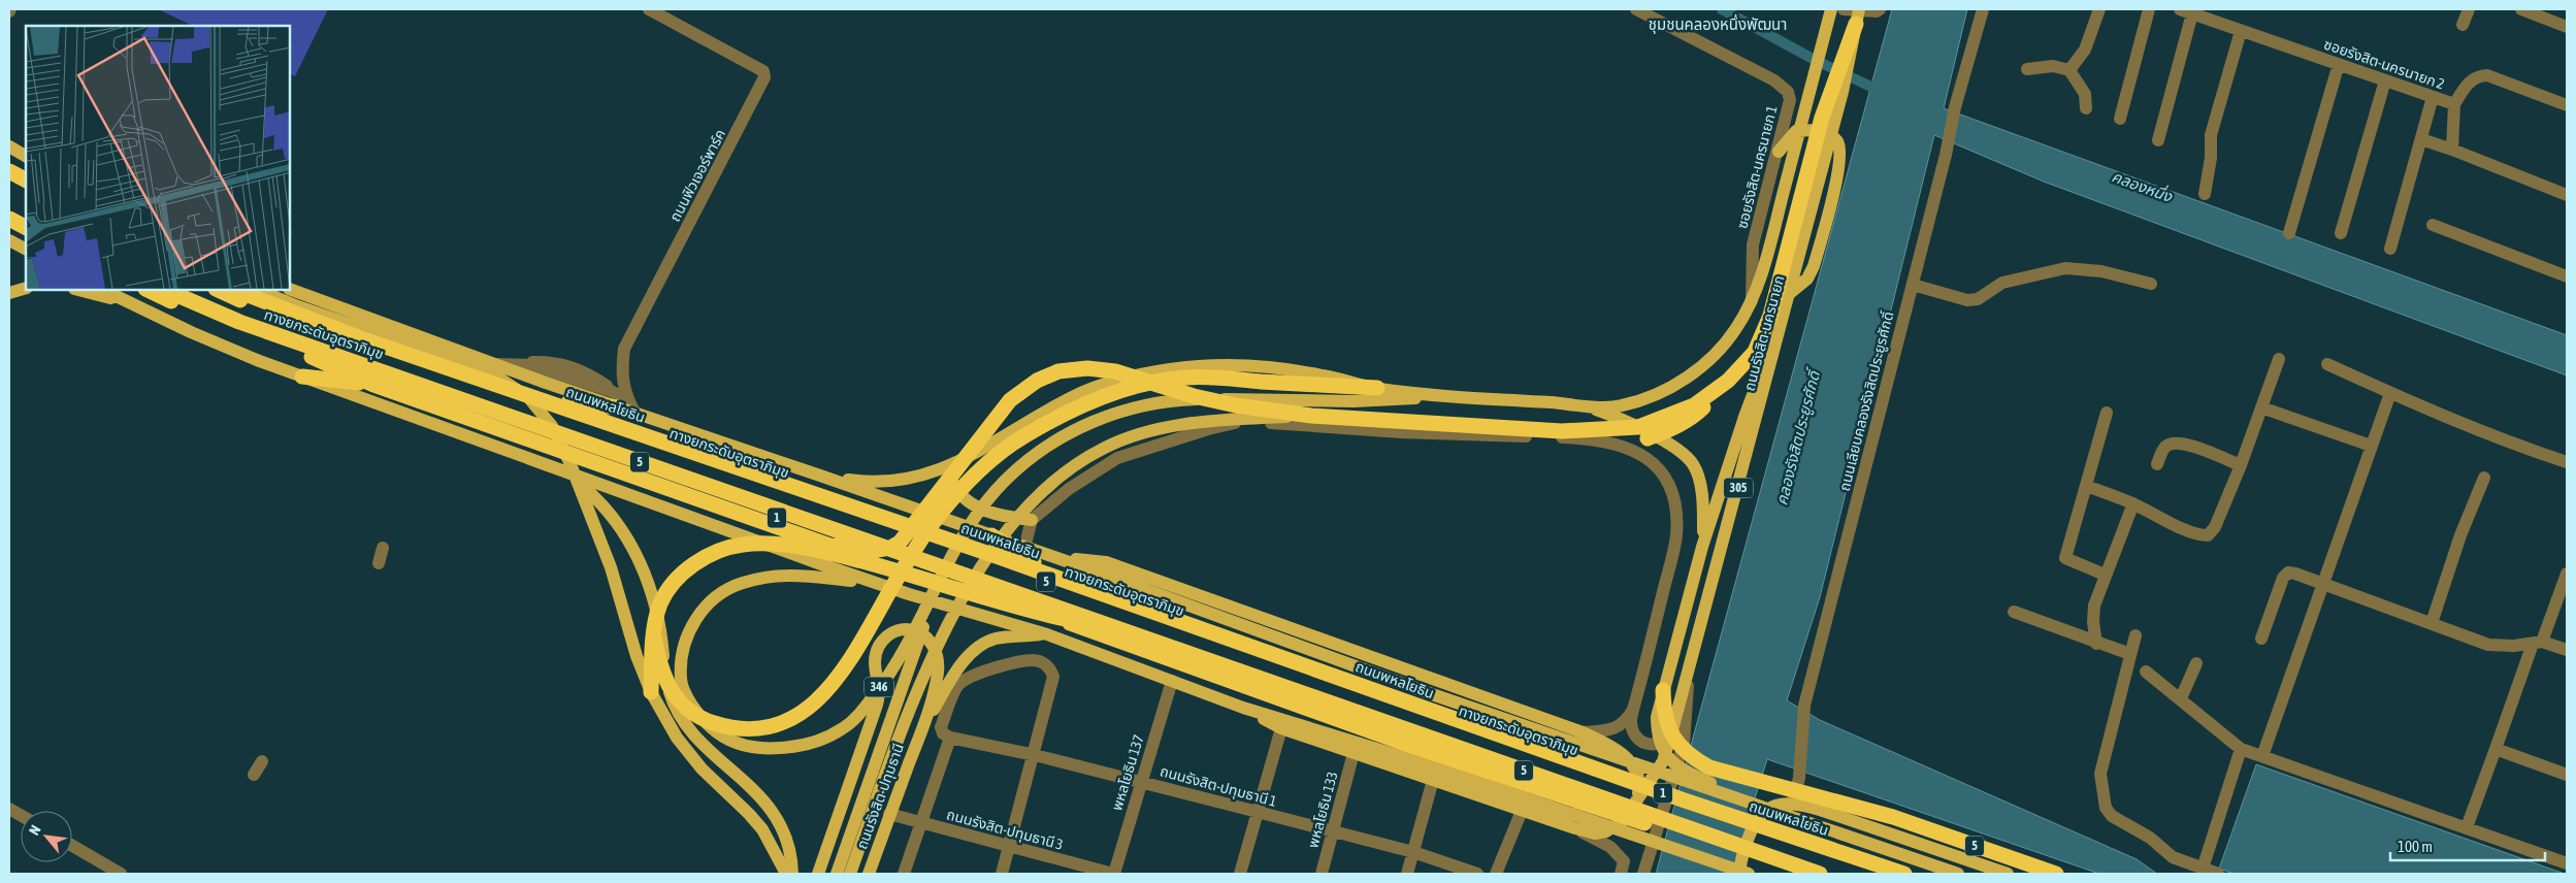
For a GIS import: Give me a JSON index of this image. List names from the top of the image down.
{
  "streets": {
    "highway": [
      "ทางยกระดับอุตราภิมุข",
      "ถนนพหลโยธิน",
      "5",
      "1"
    ],
    "main road": [
      "ถนนรังสิต-นครนายก",
      "305",
      "346",
      "ถนนรังสิต-ปทุมธานี"
    ],
    "street": [
      "ซอยรังสิต-นครนายก 2",
      "ซอยรังสิต-นครนายก 1",
      "ถนนฟิวเจอร์พาร์ค",
      "ถนนเลียบคลองรังสิตประยูรศักดิ์",
      "พหลโยธิน 137",
      "ถนนรังสิต-ปทุมธานี 1",
      "พหลโยธิน 133",
      "ถนนรังสิต-ปทุมธานี 3"
    ]
  },
  "crossings": [
    ["ซอยรังสิต-นครนายก 1", "ถนนรังสิต-นครนายก"],
    ["ถนนฟิวเจอร์พาร์ค", "ถนนพหลโยธิน"],
    ["ถนนรังสิต-นครนายก", "1"],
    ["ถนนรังสิต-นครนายก", "พหลโยธิน 133"],
    ["1", "พหลโยธิน 137"],
    ["346", "ถนนรังสิต-ปทุมธานี"],
    ["พหลโยธิน 137", "ถนนรังสิต-ปทุมธานี 1"],
    ["พหลโยธิน 137", "ถนนรังสิต-ปทุมธานี 3"],
    ["ถนนรังสิต-ปทุมธานี 1", "พหลโยธิน 133"],
    ["ถนนรังสิต-ปทุมธานี", "ถนนรังสิต-ปทุมธานี 3"]
  ],
  "districts": ["ชุมชนคลองหนึ่งพัฒนา"],
  "water": ["คลองหนึ่ง", "คลองรังสิตประยูรศักดิ์"],
  "scale_bar": "100 m",
  "north": "top left"
}
